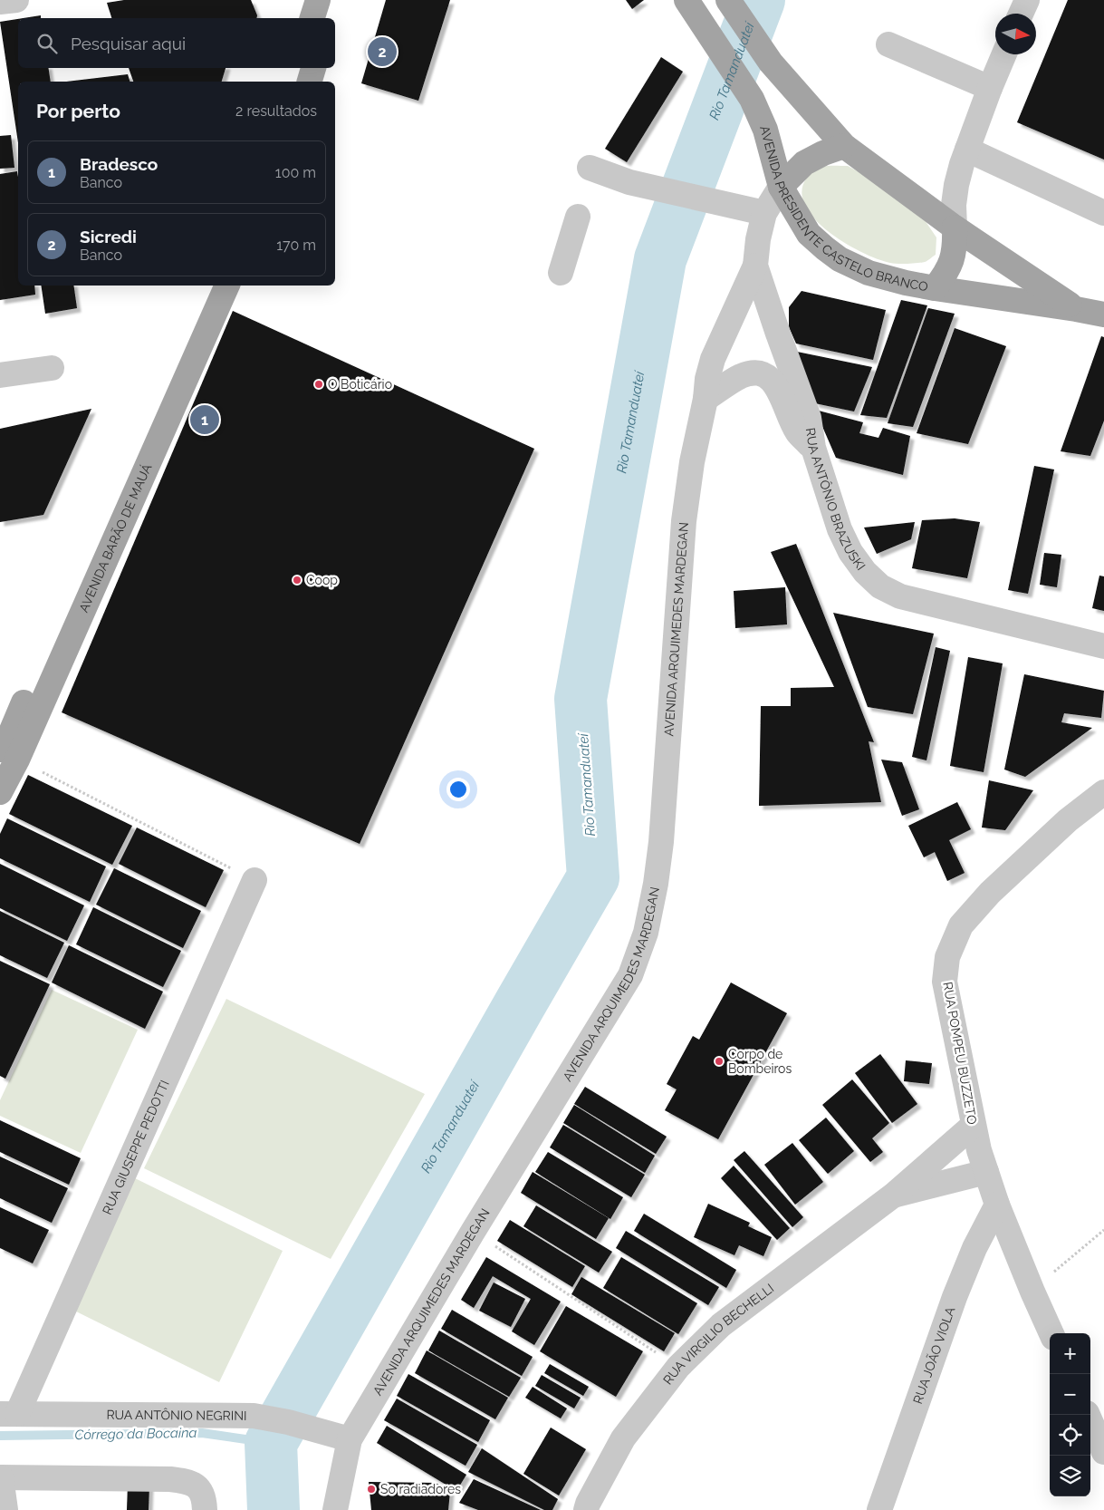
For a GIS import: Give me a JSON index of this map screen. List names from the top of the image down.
{
  "streets": {
    "main road": ["AVENIDA PRESIDENTE CASTELO BRANCO", "AVENIDA BARÃO DE MAUÁ"],
    "street": [
      "RUA ANTÔNIO BRAZUSKI",
      "AVENIDA ARQUIMEDES MARDEGAN",
      "RUA POMPEU BUZZETO",
      "RUA GIUSEPPE PEDOTTI",
      "RUA VIRGILIO BECHELLI",
      "RUA JOÃO VIOLA",
      "RUA ANTÔNIO NEGRINI"
    ]
  },
  "crossings": [
    ["AVENIDA PRESIDENTE CASTELO BRANCO", "RUA ANTÔNIO BRAZUSKI"],
    ["RUA ANTÔNIO BRAZUSKI", "AVENIDA ARQUIMEDES MARDEGAN"],
    ["AVENIDA ARQUIMEDES MARDEGAN", "RUA ANTÔNIO NEGRINI"],
    ["RUA POMPEU BUZZETO", "RUA VIRGILIO BECHELLI"],
    ["RUA POMPEU BUZZETO", "RUA JOÃO VIOLA"],
    ["RUA GIUSEPPE PEDOTTI", "RUA ANTÔNIO NEGRINI"]
  ],
  "water": ["Rio Tamanduateí", "Córrego da Bocaina"],
  "places": [
    "O Boticário",
    "Coop",
    "Corpo de Bombeiros",
    "So radiadores"
  ],
  "north": "right",
  "page": {
    "search": "Pesquisar aqui",
    "pins": ["2", "1"],
    "heading": ["Por perto", "2 resultados"],
    "list": [
      {
        "mark": "1",
        "name": "Bradesco",
        "note": "Banco",
        "value": "100 m"
      },
      {
        "mark": "2",
        "name": "Sicredi",
        "note": "Banco",
        "value": "170 m"
      }
    ],
    "map_buttons": ["+", "−"]
  }
}
